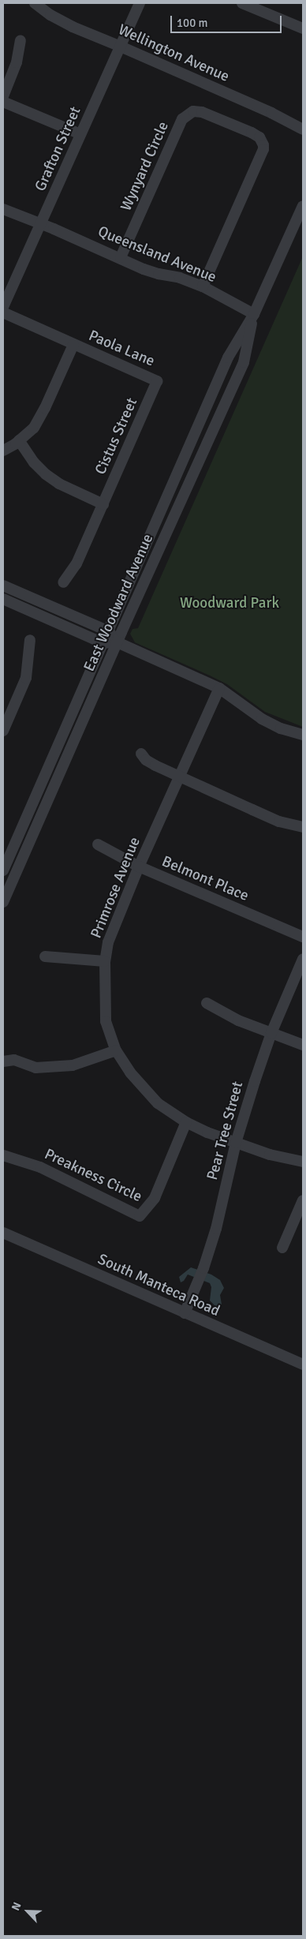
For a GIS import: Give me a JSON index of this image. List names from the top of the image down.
{
  "streets": {
    "street": [
      "Wellington Avenue",
      "Grafton Street",
      "Wynyard Circle",
      "Queensland Avenue",
      "Paola Lane",
      "Cistus Street",
      "East Woodward Avenue",
      "Belmont Place",
      "Primrose Avenue",
      "Pear Tree Street",
      "Preakness Circle",
      "South Manteca Road"
    ]
  },
  "crossings": [
    ["Wellington Avenue", "Grafton Street"],
    ["Grafton Street", "Queensland Avenue"],
    ["Wynyard Circle", "Queensland Avenue"],
    ["Queensland Avenue", "East Woodward Avenue"],
    ["Paola Lane", "Cistus Street"],
    ["Belmont Place", "Primrose Avenue"],
    ["Primrose Avenue", "Pear Tree Street"],
    ["Primrose Avenue", "Preakness Circle"],
    ["Pear Tree Street", "South Manteca Road"]
  ],
  "parks": ["Woodward Park"],
  "scale_bar": "100 m",
  "north": "top left"
}
